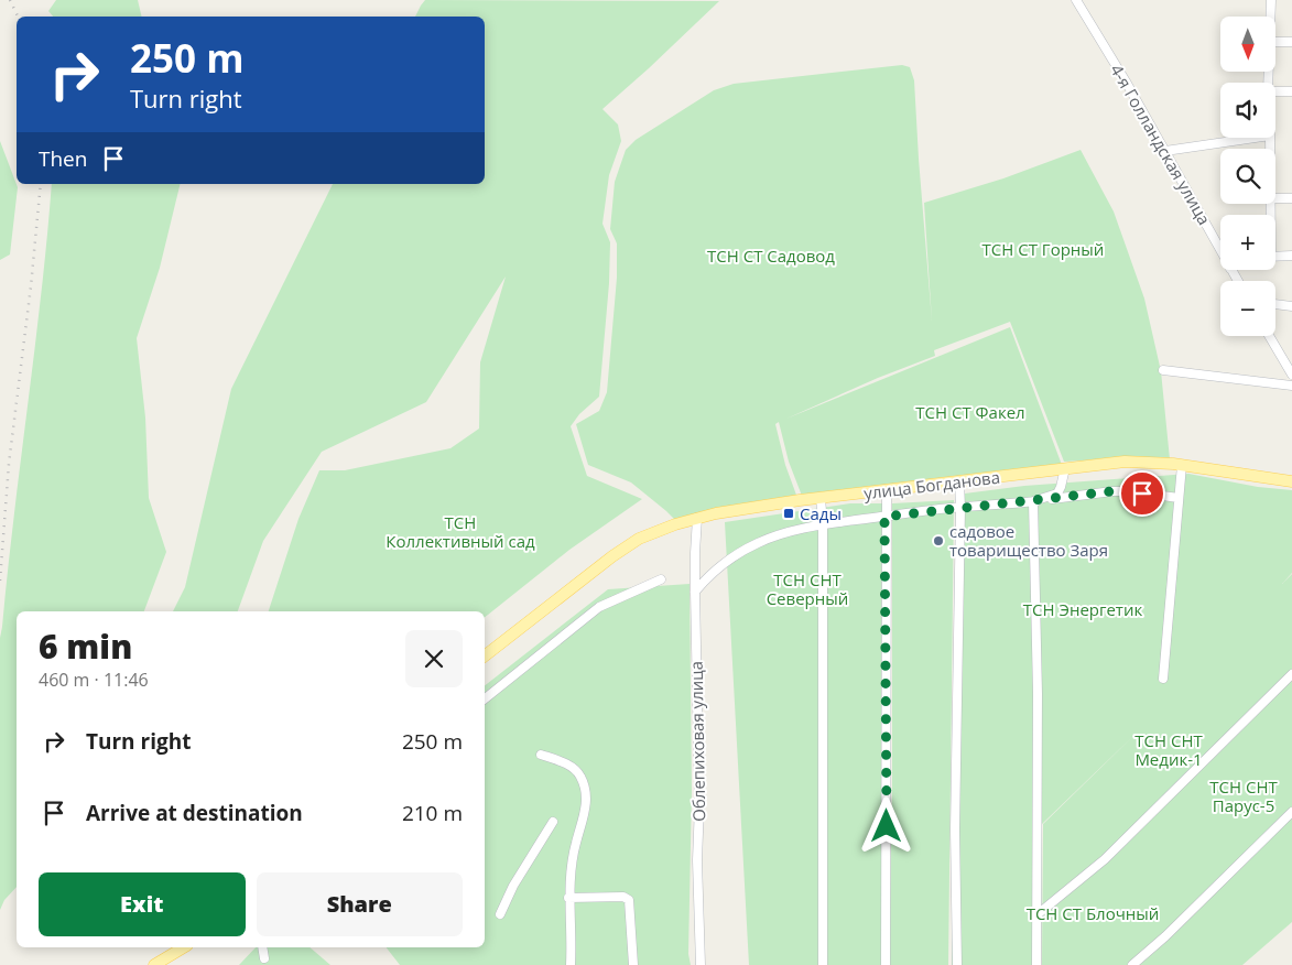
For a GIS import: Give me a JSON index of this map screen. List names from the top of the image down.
{
  "streets": {
    "main road": ["улица Богданова"],
    "street": ["4-я Голландская улица", "Облепиховая улица"]
  },
  "crossings": [
    ["улица Богданова", "Облепиховая улица"]
  ],
  "parks": [
    "ТСН СТ Горный",
    "ТСН СТ Садовод",
    "ТСН СТ Факел",
    "ТСН Коллективный сад",
    "ТСН СНТ Северный",
    "ТСН Энергетик",
    "ТСН СНТ Медик-1",
    "ТСН СНТ Парус-5",
    "ТСН СТ Блочный"
  ],
  "places": {
    "transit": ["Сады"],
    "other": ["садовое товарищество Заря"]
  },
  "north": "bottom",
  "page": {
    "map_buttons": ["+", "−"],
    "turn": ["250 m", "Turn right"],
    "then": "Then",
    "heading": ["6 min", "460 m · 11:46"],
    "list": [
      {
        "name": "Turn right",
        "value": "250 m"
      },
      {
        "name": "Arrive at destination",
        "value": "210 m"
      }
    ],
    "buttons": ["Exit", "Share"]
  }
}
